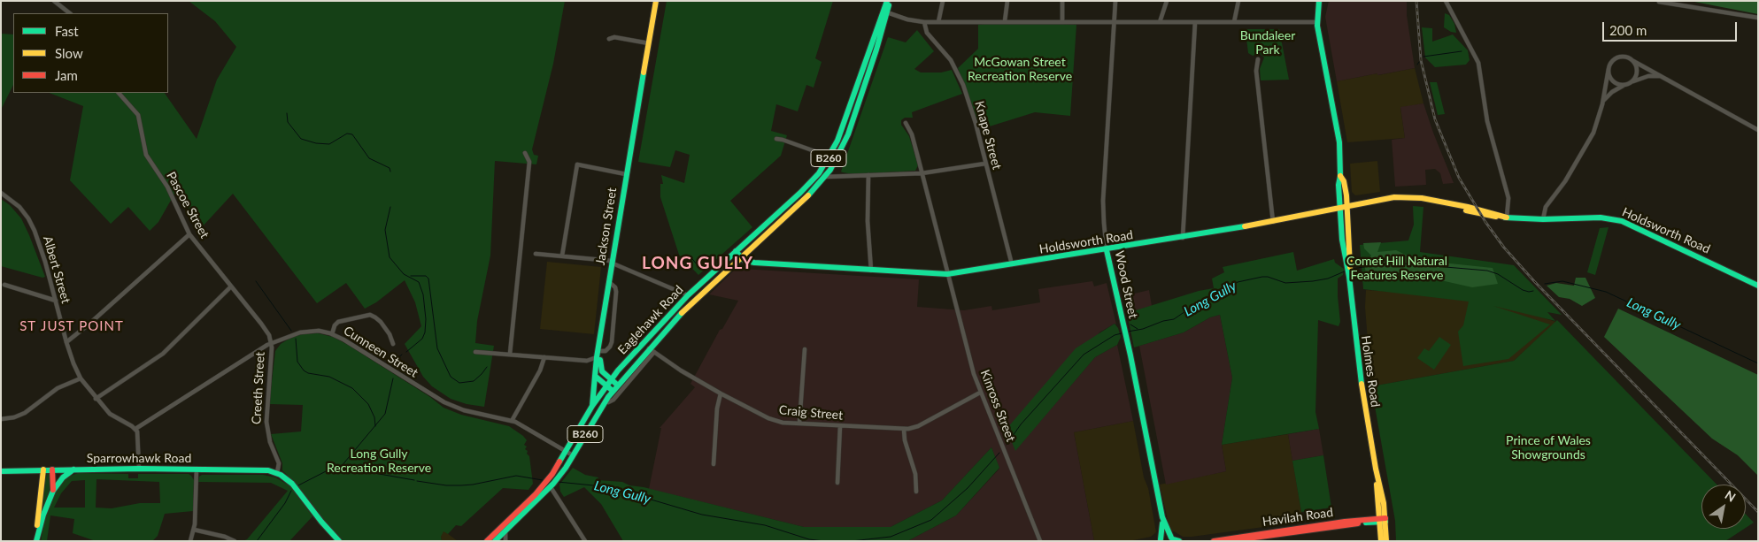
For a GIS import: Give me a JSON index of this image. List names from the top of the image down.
{
  "streets": {
    "main road": [
      "B260",
      "Jackson Street",
      "Holdsworth Road",
      "Wood Street",
      "Eaglehawk Road",
      "Holmes Road",
      "Sparrowhawk Road",
      "Havilah Road"
    ],
    "street": [
      "Knape Street",
      "Pascoe Street",
      "Albert Street",
      "Cunneen Street",
      "Creeth Street",
      "Kinross Street",
      "Craig Street"
    ]
  },
  "crossings": [
    ["Knape Street", "Holdsworth Road"],
    ["Pascoe Street", "Cunneen Street"],
    ["Pascoe Street", "Creeth Street"],
    ["Jackson Street", "Eaglehawk Road"],
    ["Holdsworth Road", "Wood Street"],
    ["Holdsworth Road", "Eaglehawk Road"],
    ["Holdsworth Road", "Holmes Road"],
    ["Holdsworth Road", "Kinross Street"],
    ["Albert Street", "Cunneen Street"],
    ["Eaglehawk Road", "Cunneen Street"],
    ["Eaglehawk Road", "Craig Street"],
    ["Cunneen Street", "Creeth Street"],
    ["Holmes Road", "Havilah Road"],
    ["Creeth Street", "Sparrowhawk Road"],
    ["Kinross Street", "Craig Street"]
  ],
  "districts": ["LONG GULLY", "ST JUST POINT"],
  "water": ["Long Gully"],
  "parks": [
    "Bundaleer Park",
    "McGowan Street Recreation Reserve",
    "Comet Hill Natural Features Reserve",
    "Prince of Wales Showgrounds",
    "Long Gully Recreation Reserve"
  ],
  "legend": ["Fast", "Slow", "Jam"],
  "scale_bar": "200 m",
  "north": "top right"
}
